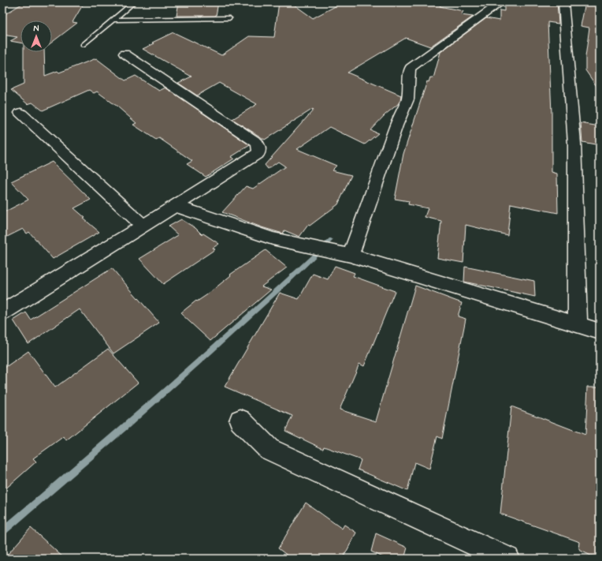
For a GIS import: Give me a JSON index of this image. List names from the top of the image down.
{
  "north": "top"
}
